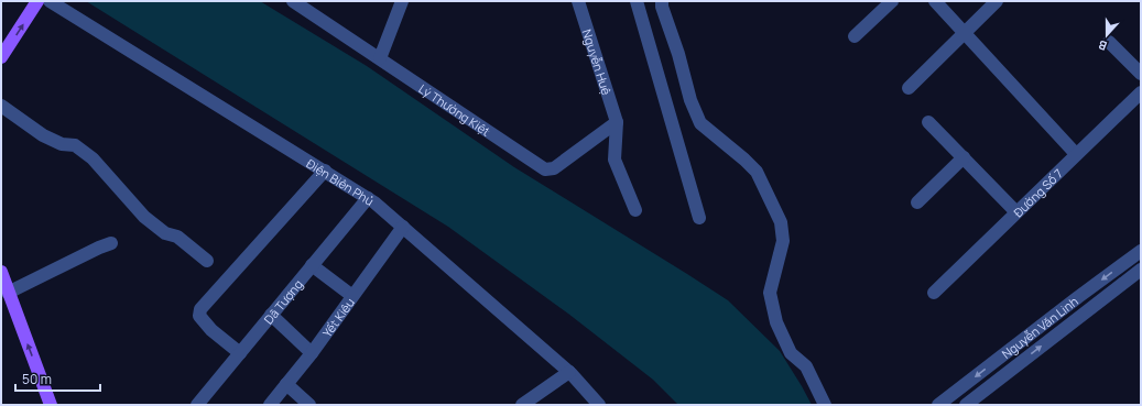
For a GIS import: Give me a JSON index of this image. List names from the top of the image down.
{
  "streets": {
    "street": [
      "Nguyễn Huệ",
      "Lý Thường Kiệt",
      "Điện Biên Phủ",
      "Đường Số 7",
      "Dã Tượng",
      "Yết Kiêu",
      "Nguyễn Văn Linh"
    ]
  },
  "crossings": [
    ["Nguyễn Huệ", "Lý Thường Kiệt"],
    ["Điện Biên Phủ", "Dã Tượng"],
    ["Điện Biên Phủ", "Yết Kiêu"]
  ],
  "scale_bar": "50 m",
  "north": "bottom"
}
